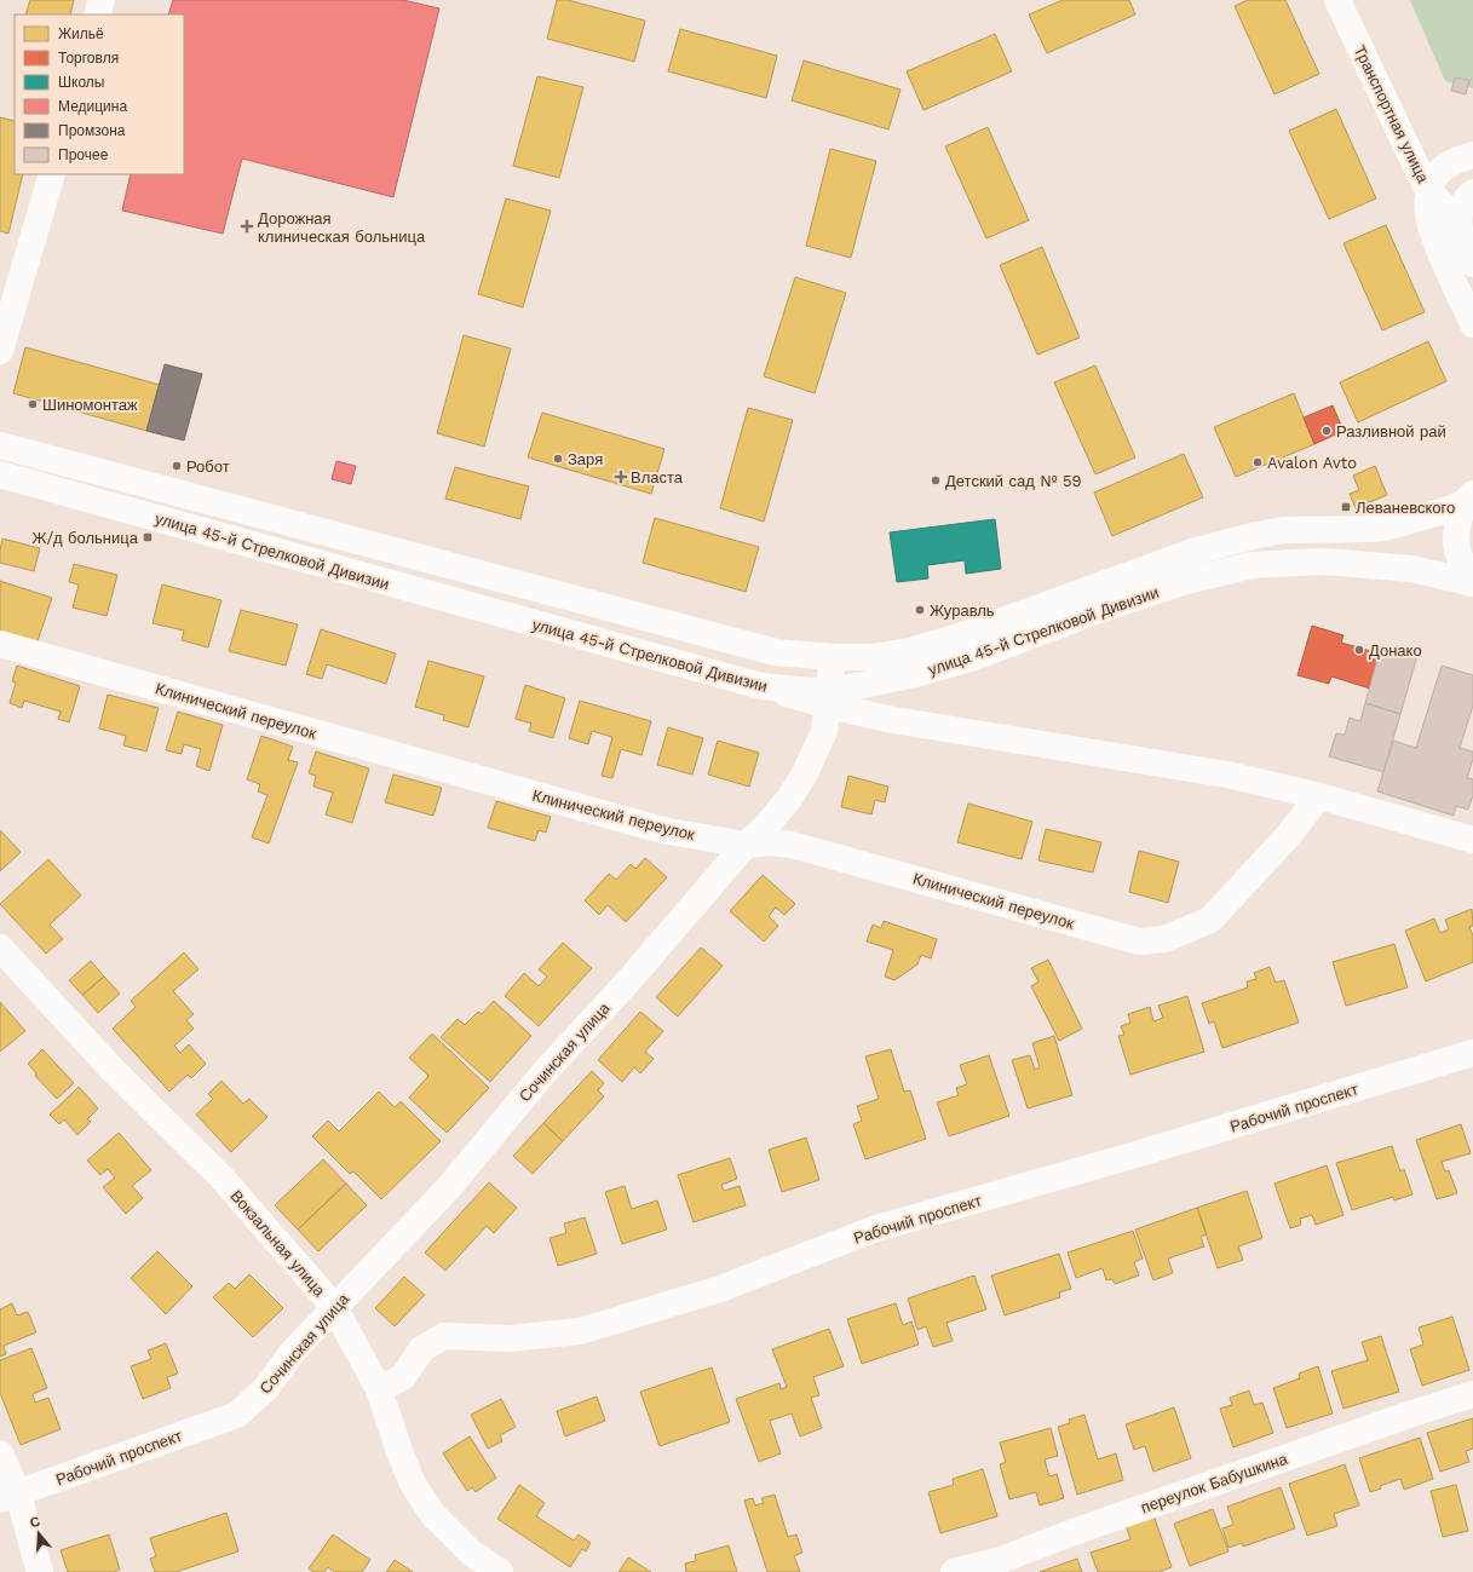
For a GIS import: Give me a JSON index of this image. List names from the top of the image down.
{
  "streets": {
    "street": [
      "Транспортная улица",
      "улица 45-й Стрелковой Дивизии",
      "Клинический переулок",
      "Сочинская улица",
      "Рабочий проспект",
      "Вокзальная улица",
      "переулок Бабушкина"
    ]
  },
  "crossings": [
    ["улица 45-й Стрелковой Дивизии", "Сочинская улица"],
    ["Клинический переулок", "Сочинская улица"],
    ["Сочинская улица", "Рабочий проспект"],
    ["Сочинская улица", "Вокзальная улица"],
    ["Рабочий проспект", "Вокзальная улица"]
  ],
  "places": {
    "health": ["Дорожная клиническая больница", "Власта"],
    "other": [
      "Шиномонтаж",
      "Разливной рай",
      "Заря",
      "Avalon Avto",
      "Робот",
      "Детский сад № 59",
      "Журавль",
      "Донако"
    ],
    "transit": ["Леваневского", "Ж/д больница"]
  },
  "legend": [
    "Жильё",
    "Торговля",
    "Школы",
    "Медицина",
    "Промзона",
    "Прочее"
  ],
  "north": "top"
}
